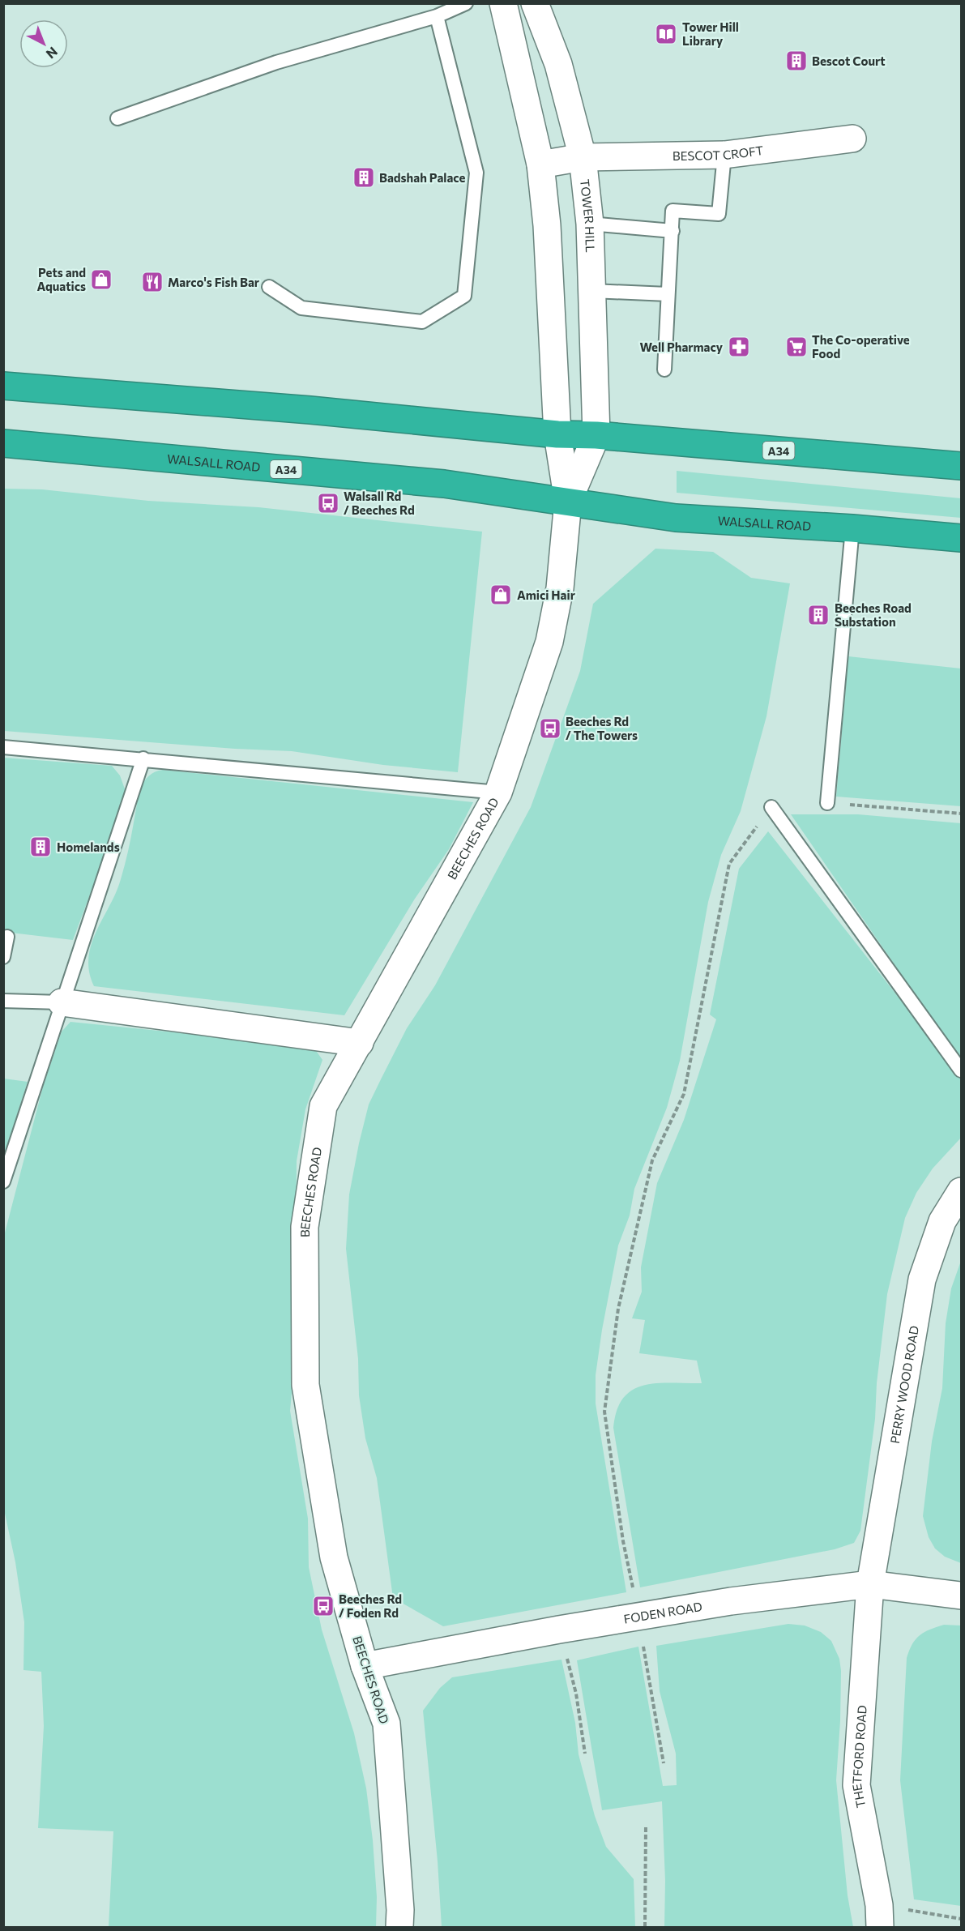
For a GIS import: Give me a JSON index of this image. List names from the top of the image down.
{
  "streets": {
    "highway": ["A34", "WALSALL ROAD"],
    "street": [
      "BESCOT CROFT",
      "TOWER HILL",
      "BEECHES ROAD",
      "PERRY WOOD ROAD",
      "FODEN ROAD",
      "THETFORD ROAD"
    ]
  },
  "crossings": [
    ["BESCOT CROFT", "TOWER HILL"],
    ["TOWER HILL", "A34"],
    ["WALSALL ROAD", "BEECHES ROAD"],
    ["BEECHES ROAD", "FODEN ROAD"],
    ["PERRY WOOD ROAD", "FODEN ROAD"],
    ["PERRY WOOD ROAD", "THETFORD ROAD"],
    ["FODEN ROAD", "THETFORD ROAD"]
  ],
  "places": {
    "library": ["Tower Hill Library"],
    "building": [
      "Bescot Court",
      "Badshah Palace",
      "Beeches Road Substation",
      "Homelands"
    ],
    "shop": ["Pets and Aquatics", "Amici Hair"],
    "restaurant": ["Marco's Fish Bar"],
    "pharmacy": ["Well Pharmacy"],
    "supermarket": ["The Co-operative Food"],
    "bus stop": ["Walsall Rd / Beeches Rd", "Beeches Rd / The Towers", "Beeches Rd / Foden Rd"]
  },
  "north": "bottom right"
}
